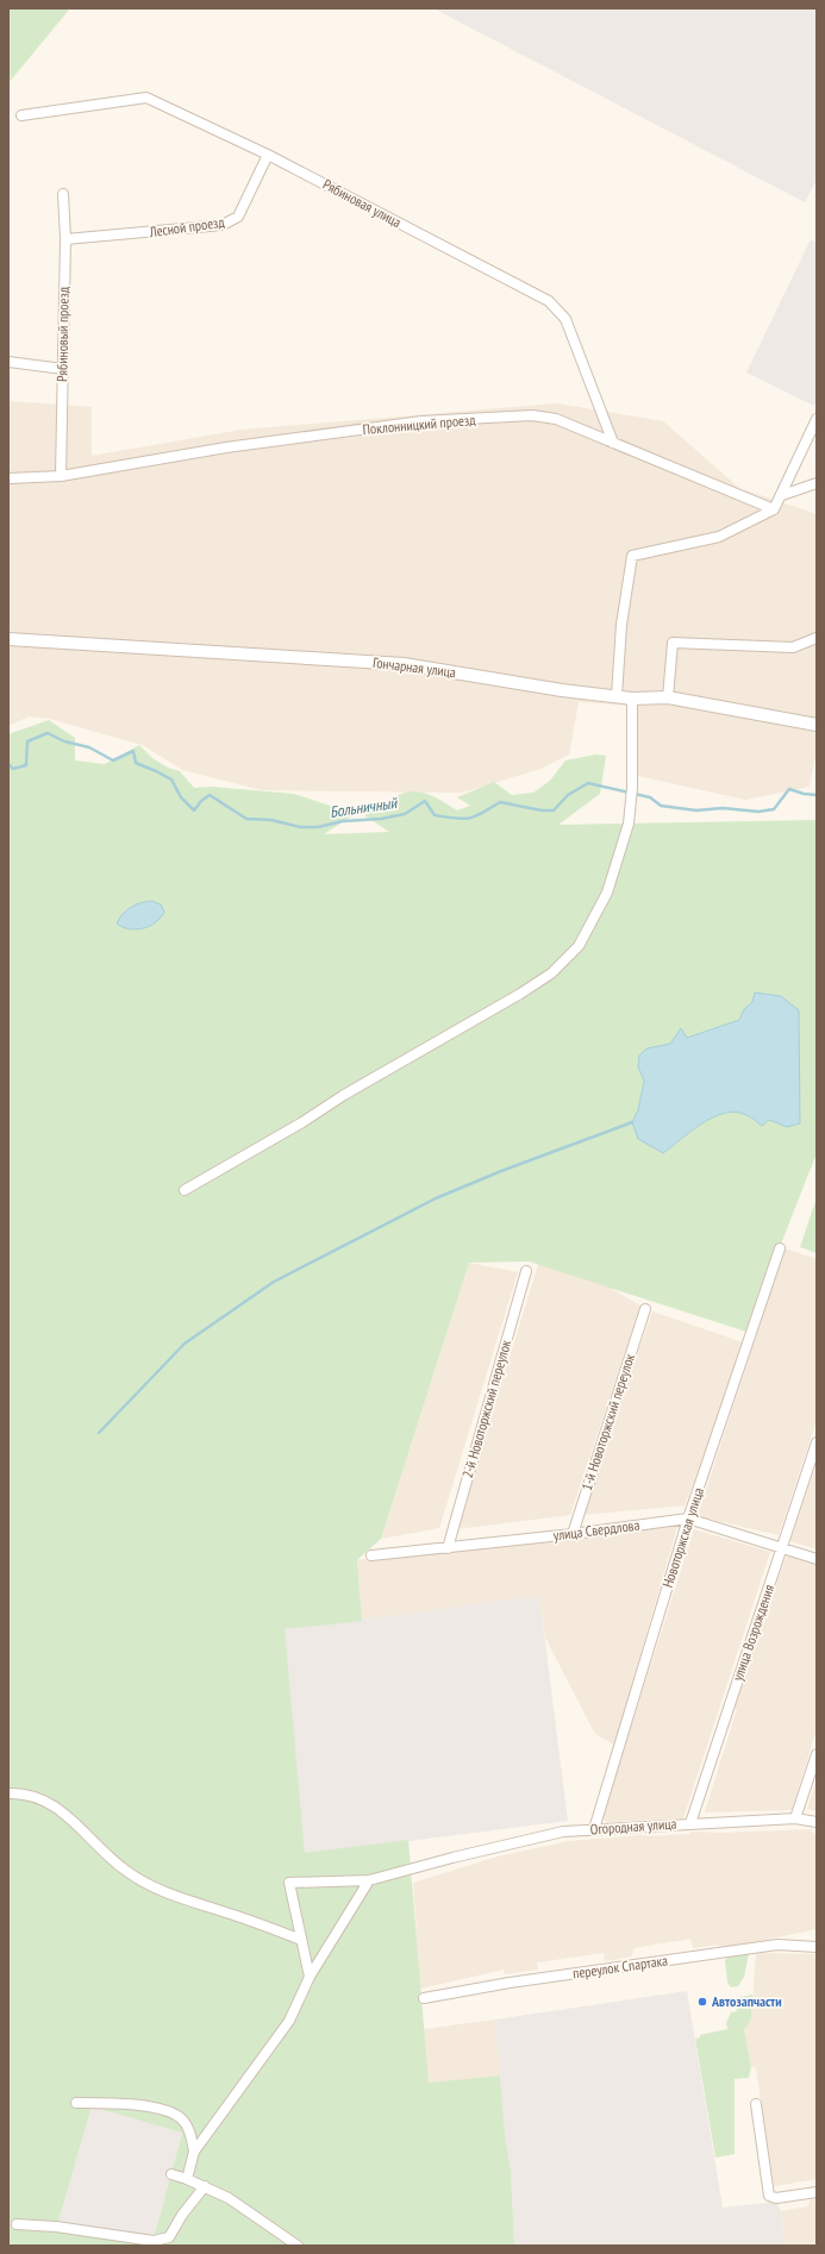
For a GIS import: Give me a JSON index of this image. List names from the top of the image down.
{
  "streets": {
    "street": [
      "Рябиновая улица",
      "Лесной проезд",
      "Рябиновый проезд",
      "Поклонницкий проезд",
      "Гончарная улица",
      "2-й Новоторжский переулок",
      "1-й Новоторжский переулок",
      "улица Свердлова",
      "Новоторжская улица",
      "улица Возрождения",
      "Огородная улица",
      "переулок Спартака"
    ]
  },
  "crossings": [
    ["Рябиновая улица", "Лесной проезд"],
    ["Рябиновая улица", "Поклонницкий проезд"],
    ["Лесной проезд", "Рябиновый проезд"],
    ["Рябиновый проезд", "Поклонницкий проезд"],
    ["2-й Новоторжский переулок", "улица Свердлова"],
    ["1-й Новоторжский переулок", "улица Свердлова"],
    ["улица Свердлова", "Новоторжская улица"],
    ["улица Свердлова", "улица Возрождения"],
    ["Новоторжская улица", "Огородная улица"],
    ["улица Возрождения", "Огородная улица"]
  ],
  "water": ["Больничный"],
  "places": ["Автозапчасти"]
}
